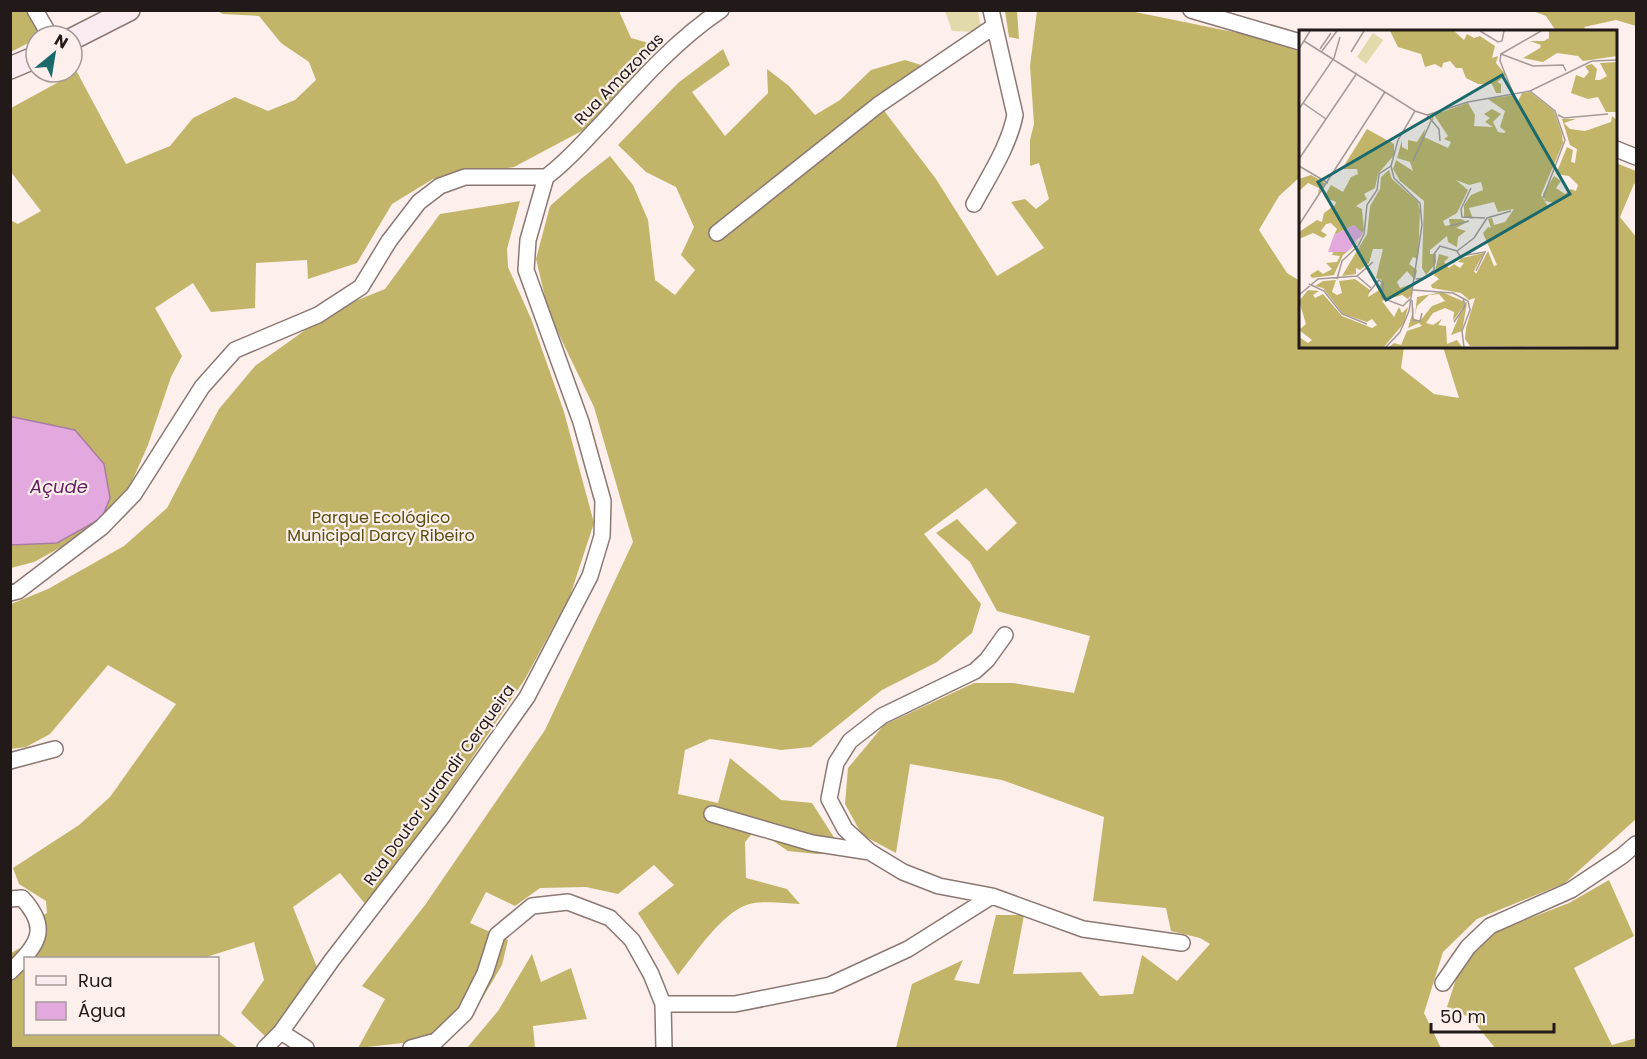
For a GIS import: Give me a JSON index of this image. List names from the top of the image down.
{
  "streets": {
    "street": ["Rua Amazonas", "Rua Doutor Jurandir Cerqueira"]
  },
  "crossings": [
    ["Rua Amazonas", "Rua Doutor Jurandir Cerqueira"]
  ],
  "water": ["Açude"],
  "parks": ["Parque Ecológico Municipal Darcy Ribeiro"],
  "legend": ["Rua", "Água"],
  "scale_bar": "50 m",
  "north": "top right"
}
